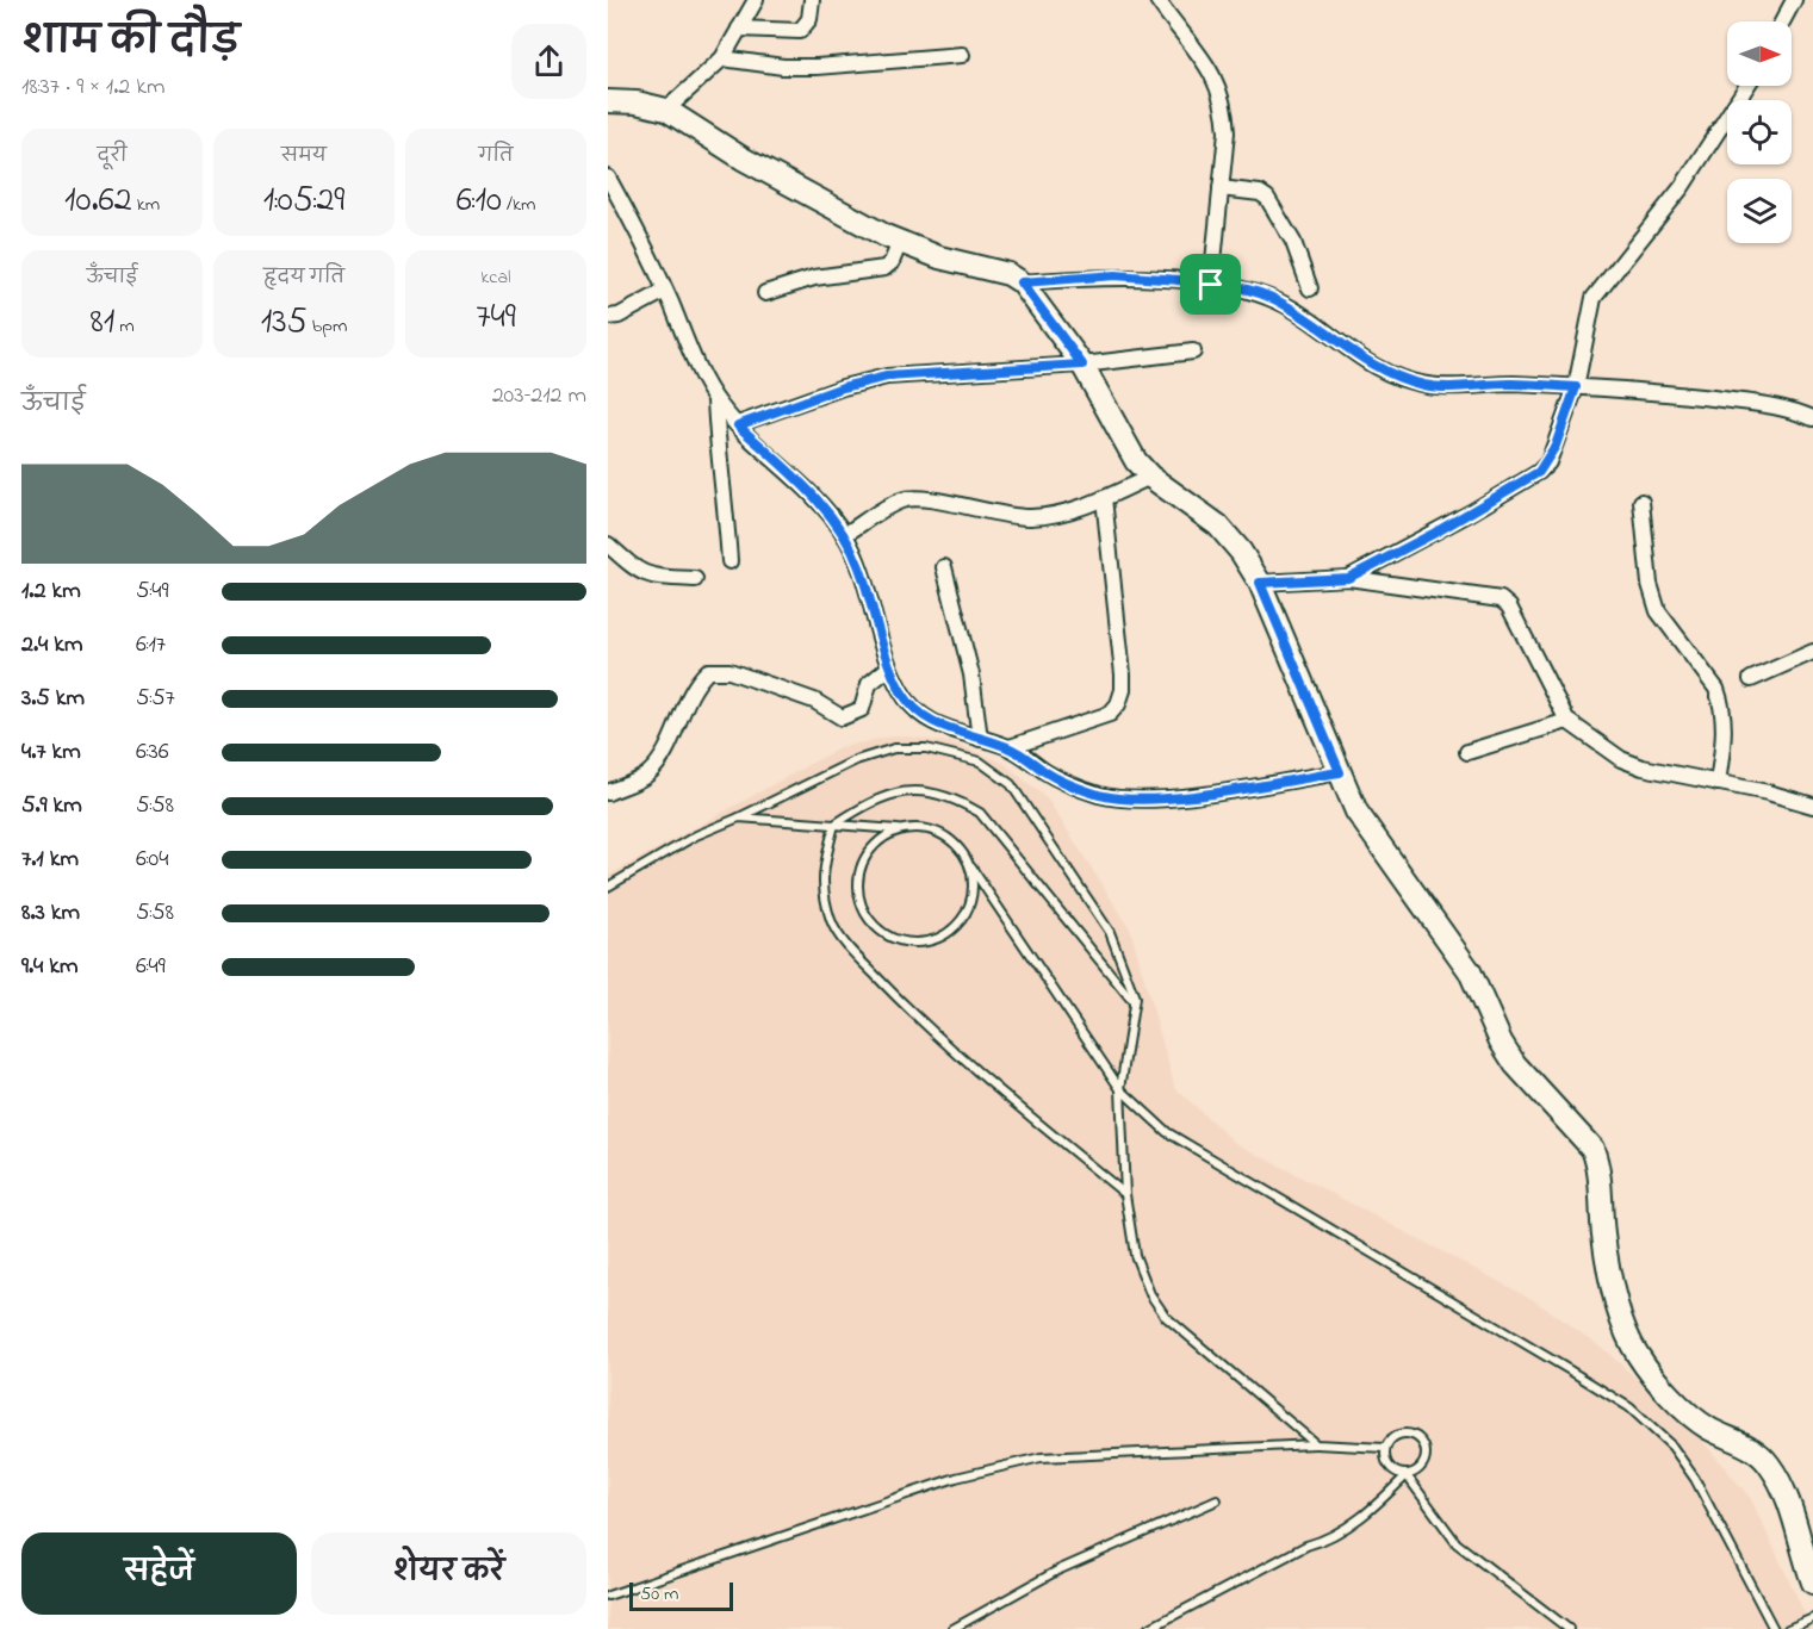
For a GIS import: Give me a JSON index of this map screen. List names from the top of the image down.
{
  "scale_bar": "50 m",
  "north": "right",
  "page": {
    "heading": ["शाम की दौड़", "18:37 · 9 × 1.2 km"],
    "stats": [
      ["दूरी", "10.62 km"],
      ["समय", "1:05:29"],
      ["गति", "6:10 /km"],
      ["ऊँचाई", "81 m"],
      ["हृदय गति", "135 bpm"],
      ["kcal", "749"]
    ],
    "chart": ["ऊँचाई", "203–212 m"],
    "list": [
      {
        "name": "1.2 km",
        "note": "5:49"
      },
      {
        "name": "2.4 km",
        "note": "6:17"
      },
      {
        "name": "3.5 km",
        "note": "5:57"
      },
      {
        "name": "4.7 km",
        "note": "6:36"
      },
      {
        "name": "5.9 km",
        "note": "5:58"
      },
      {
        "name": "7.1 km",
        "note": "6:04"
      },
      {
        "name": "8.3 km",
        "note": "5:58"
      },
      {
        "name": "9.4 km",
        "note": "6:49"
      }
    ],
    "buttons": ["सहेजें", "शेयर करें"],
    "scale": "50 m"
  }
}
